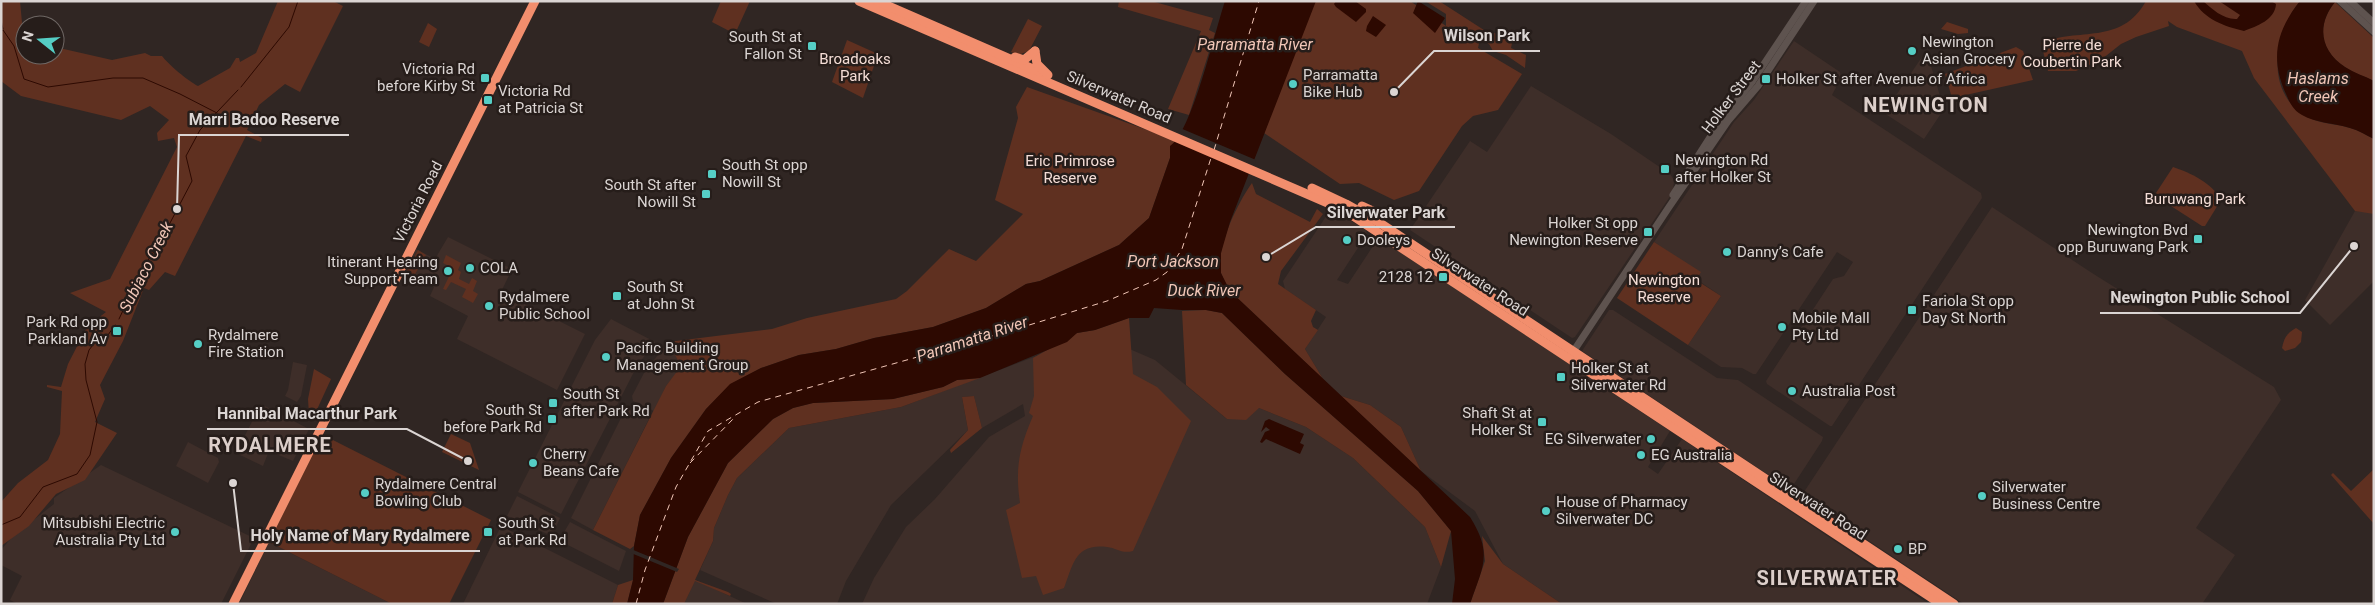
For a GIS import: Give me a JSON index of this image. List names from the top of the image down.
{
  "streets": {
    "highway": ["Silverwater Road", "Victoria Road"],
    "main road": ["Holker Street"]
  },
  "crossings": [
    ["Silverwater Road", "Holker Street"]
  ],
  "districts": ["NEWINGTON", "RYDALMERE", "SILVERWATER"],
  "water": [
    "Parramatta River",
    "Haslams Creek",
    "Port Jackson",
    "Subiaco Creek",
    "Duck River"
  ],
  "parks": [
    "Pierre de Coubertin Park",
    "Broadoaks Park",
    "Eric Primrose Reserve",
    "Buruwang Park",
    "Newington Reserve"
  ],
  "places": {
    "transit": [
      "South St at Fallon St",
      "Victoria Rd before Kirby St",
      "Holker St after Avenue of Africa",
      "Victoria Rd at Patricia St",
      "Newington Rd after Holker St",
      "South St opp Nowill St",
      "South St after Nowill St",
      "Holker St opp Newington Reserve",
      "Newington Bvd opp Buruwang Park",
      "2128 12",
      "South St at John St",
      "Fariola St opp Day St North",
      "Park Rd opp Parkland Av",
      "Holker St at Silverwater Rd",
      "South St after Park Rd",
      "South St before Park Rd",
      "Shaft St at Holker St",
      "South St at Park Rd"
    ],
    "other": [
      "Newington Asian Grocery",
      "Parramatta Bike Hub",
      "Wilson Park",
      "Marri Badoo Reserve",
      "Dooleys",
      "Newington Public School",
      "Danny’s Cafe",
      "Silverwater Park",
      "COLA",
      "Itinerant Hearing Support Team",
      "Rydalmere Public School",
      "Mobile Mall Pty Ltd",
      "Rydalmere Fire Station",
      "Pacific Building Management Group",
      "Australia Post",
      "EG Silverwater",
      "EG Australia",
      "Hannibal Macarthur Park",
      "Cherry Beans Cafe",
      "Holy Name of Mary Rydalmere",
      "Rydalmere Central Bowling Club",
      "Silverwater Business Centre",
      "House of Pharmacy Silverwater DC",
      "Mitsubishi Electric Australia Pty Ltd",
      "BP"
    ]
  },
  "north": "left"
}
